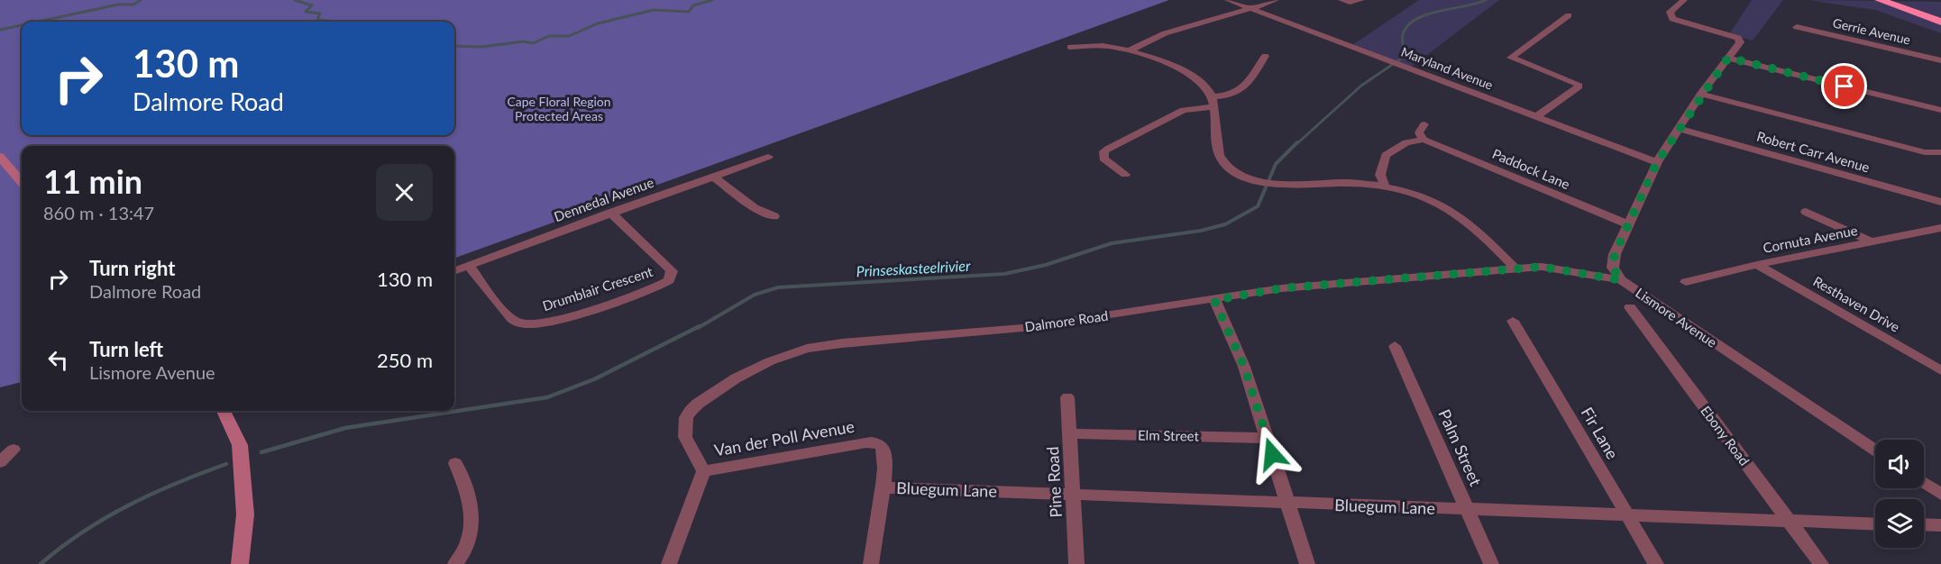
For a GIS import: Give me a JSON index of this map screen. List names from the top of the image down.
{
  "streets": {
    "street": [
      "Gerrie Avenue",
      "Maryland Avenue",
      "Robert Carr Avenue",
      "Paddock Lane",
      "Dennedal Avenue",
      "Cornuta Avenue",
      "Drumblair Crescent",
      "Resthaven Drive",
      "Lismore Avenue",
      "Dalmore Road",
      "Fir Lane",
      "Elm Street",
      "Ebony Road",
      "Van der Poll Avenue",
      "Palm Street",
      "Pine Road",
      "Bluegum Lane"
    ]
  },
  "crossings": [
    ["Maryland Avenue", "Lismore Avenue"],
    ["Robert Carr Avenue", "Lismore Avenue"],
    ["Paddock Lane", "Lismore Avenue"],
    ["Dennedal Avenue", "Drumblair Crescent"],
    ["Cornuta Avenue", "Resthaven Drive"],
    ["Lismore Avenue", "Dalmore Road"],
    ["Dalmore Road", "Van der Poll Avenue"],
    ["Fir Lane", "Bluegum Lane"],
    ["Elm Street", "Pine Road"],
    ["Ebony Road", "Bluegum Lane"],
    ["Van der Poll Avenue", "Bluegum Lane"],
    ["Palm Street", "Bluegum Lane"],
    ["Pine Road", "Bluegum Lane"]
  ],
  "water": ["Prinseskasteelrivier"],
  "parks": ["Cape Floral Region Protected Areas"],
  "page": {
    "turn": ["130 m", "Dalmore Road"],
    "heading": ["11 min", "860 m · 13:47"],
    "list": [
      {
        "name": "Turn right",
        "note": "Dalmore Road",
        "value": "130 m"
      },
      {
        "name": "Turn left",
        "note": "Lismore Avenue",
        "value": "250 m"
      }
    ]
  }
}
